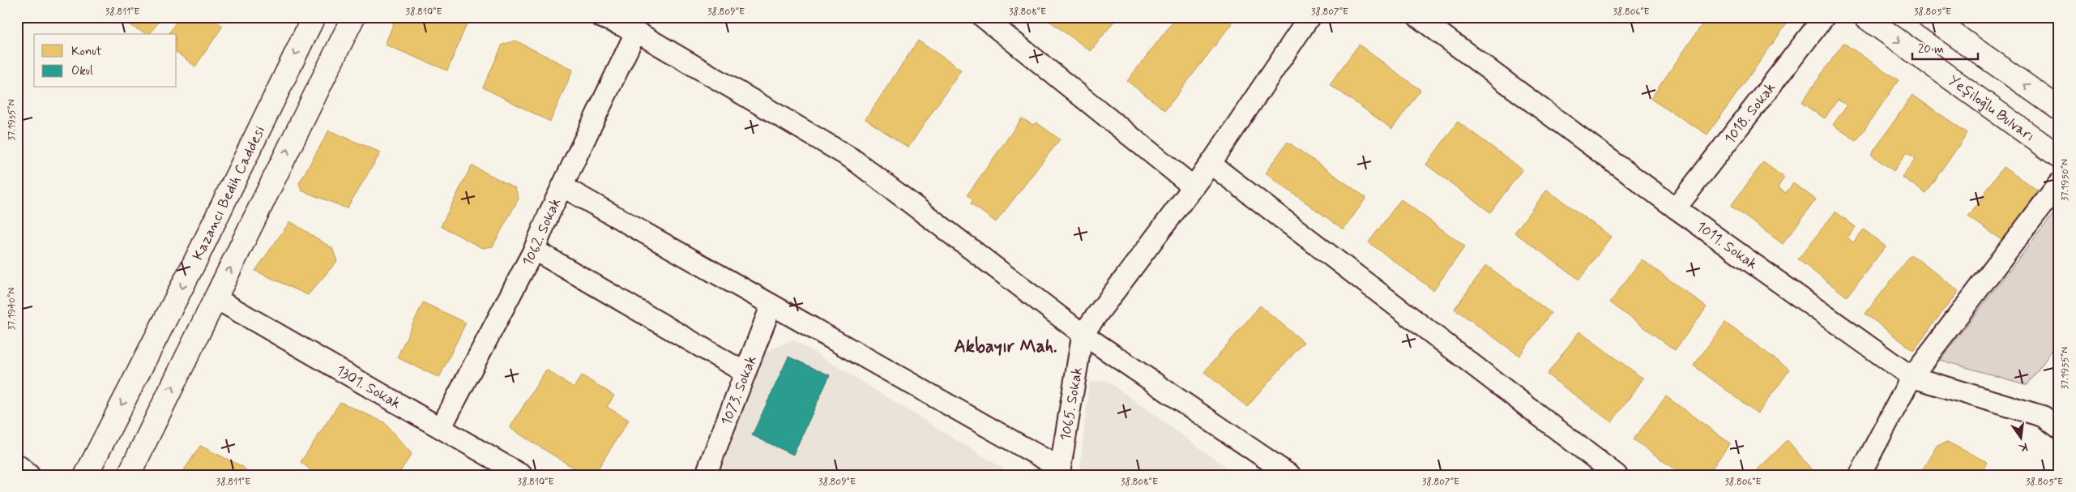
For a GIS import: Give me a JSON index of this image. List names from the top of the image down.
{
  "streets": {
    "main road": ["Yeşiloğlu Bulvarı", "Kazancı Bedih Caddesi"],
    "street": [
      "1018. Sokak",
      "1062. Sokak",
      "1011. Sokak",
      "1301. Sokak",
      "1073. Sokak",
      "1065. Sokak"
    ]
  },
  "crossings": [
    ["1018. Sokak", "1011. Sokak"],
    ["1062. Sokak", "1301. Sokak"]
  ],
  "districts": ["Akbayır Mah."],
  "legend": ["Konut", "Okul"],
  "scale_bar": "20 m",
  "north": "bottom",
  "coordinates": [
    "38.811°E",
    "38.810°E",
    "38.809°E",
    "38.808°E",
    "38.807°E",
    "38.806°E",
    "38.805°E",
    "37.1935°N",
    "37.1950°N",
    "37.1940°N",
    "37.1955°N"
  ]
}
